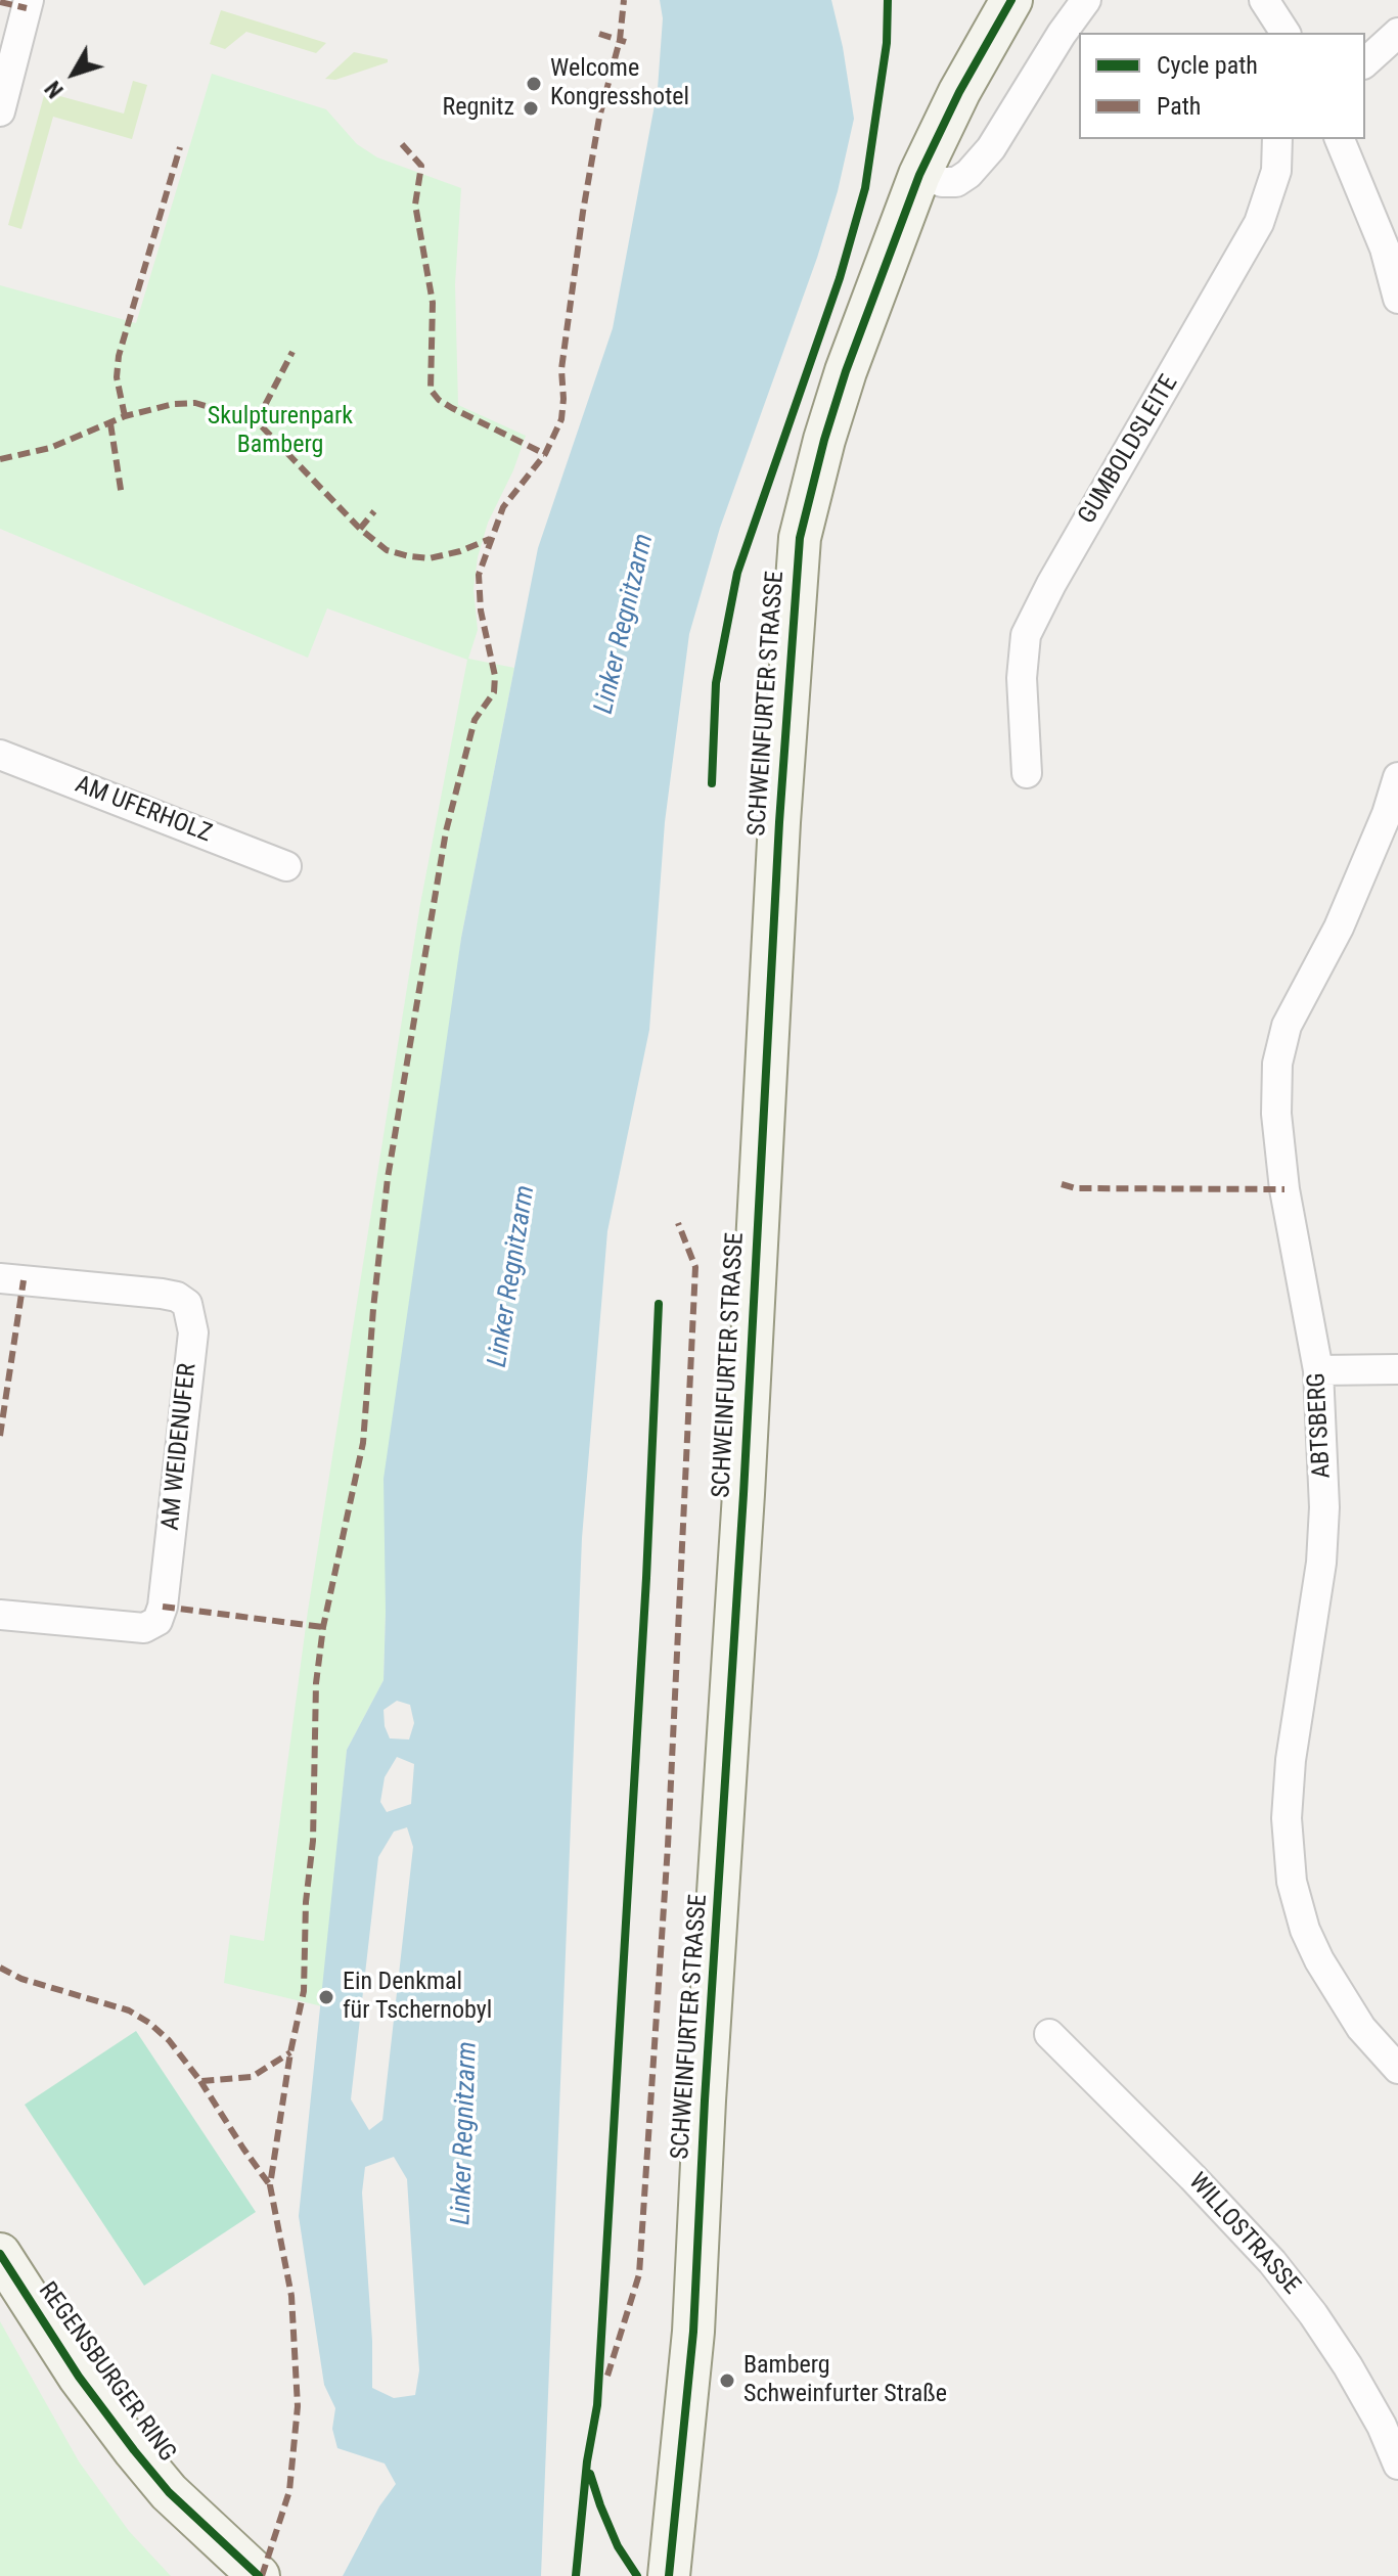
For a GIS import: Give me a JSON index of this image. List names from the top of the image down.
{
  "streets": {
    "street": [
      "GUMBOLDSLEITE",
      "SCHWEINFURTER STRASSE",
      "AM UFERHOLZ",
      "ABTSBERG",
      "AM WEIDENUFER",
      "WILLOSTRASSE",
      "REGENSBURGER RING"
    ]
  },
  "water": ["Linker Regnitzarm"],
  "parks": ["Skulpturenpark Bamberg"],
  "places": [
    "Welcome Kongresshotel",
    "Regnitz",
    "Ein Denkmal für Tschernobyl",
    "Bamberg Schweinfurter Straße"
  ],
  "legend": ["Cycle path", "Path"],
  "north": "bottom left"
}
